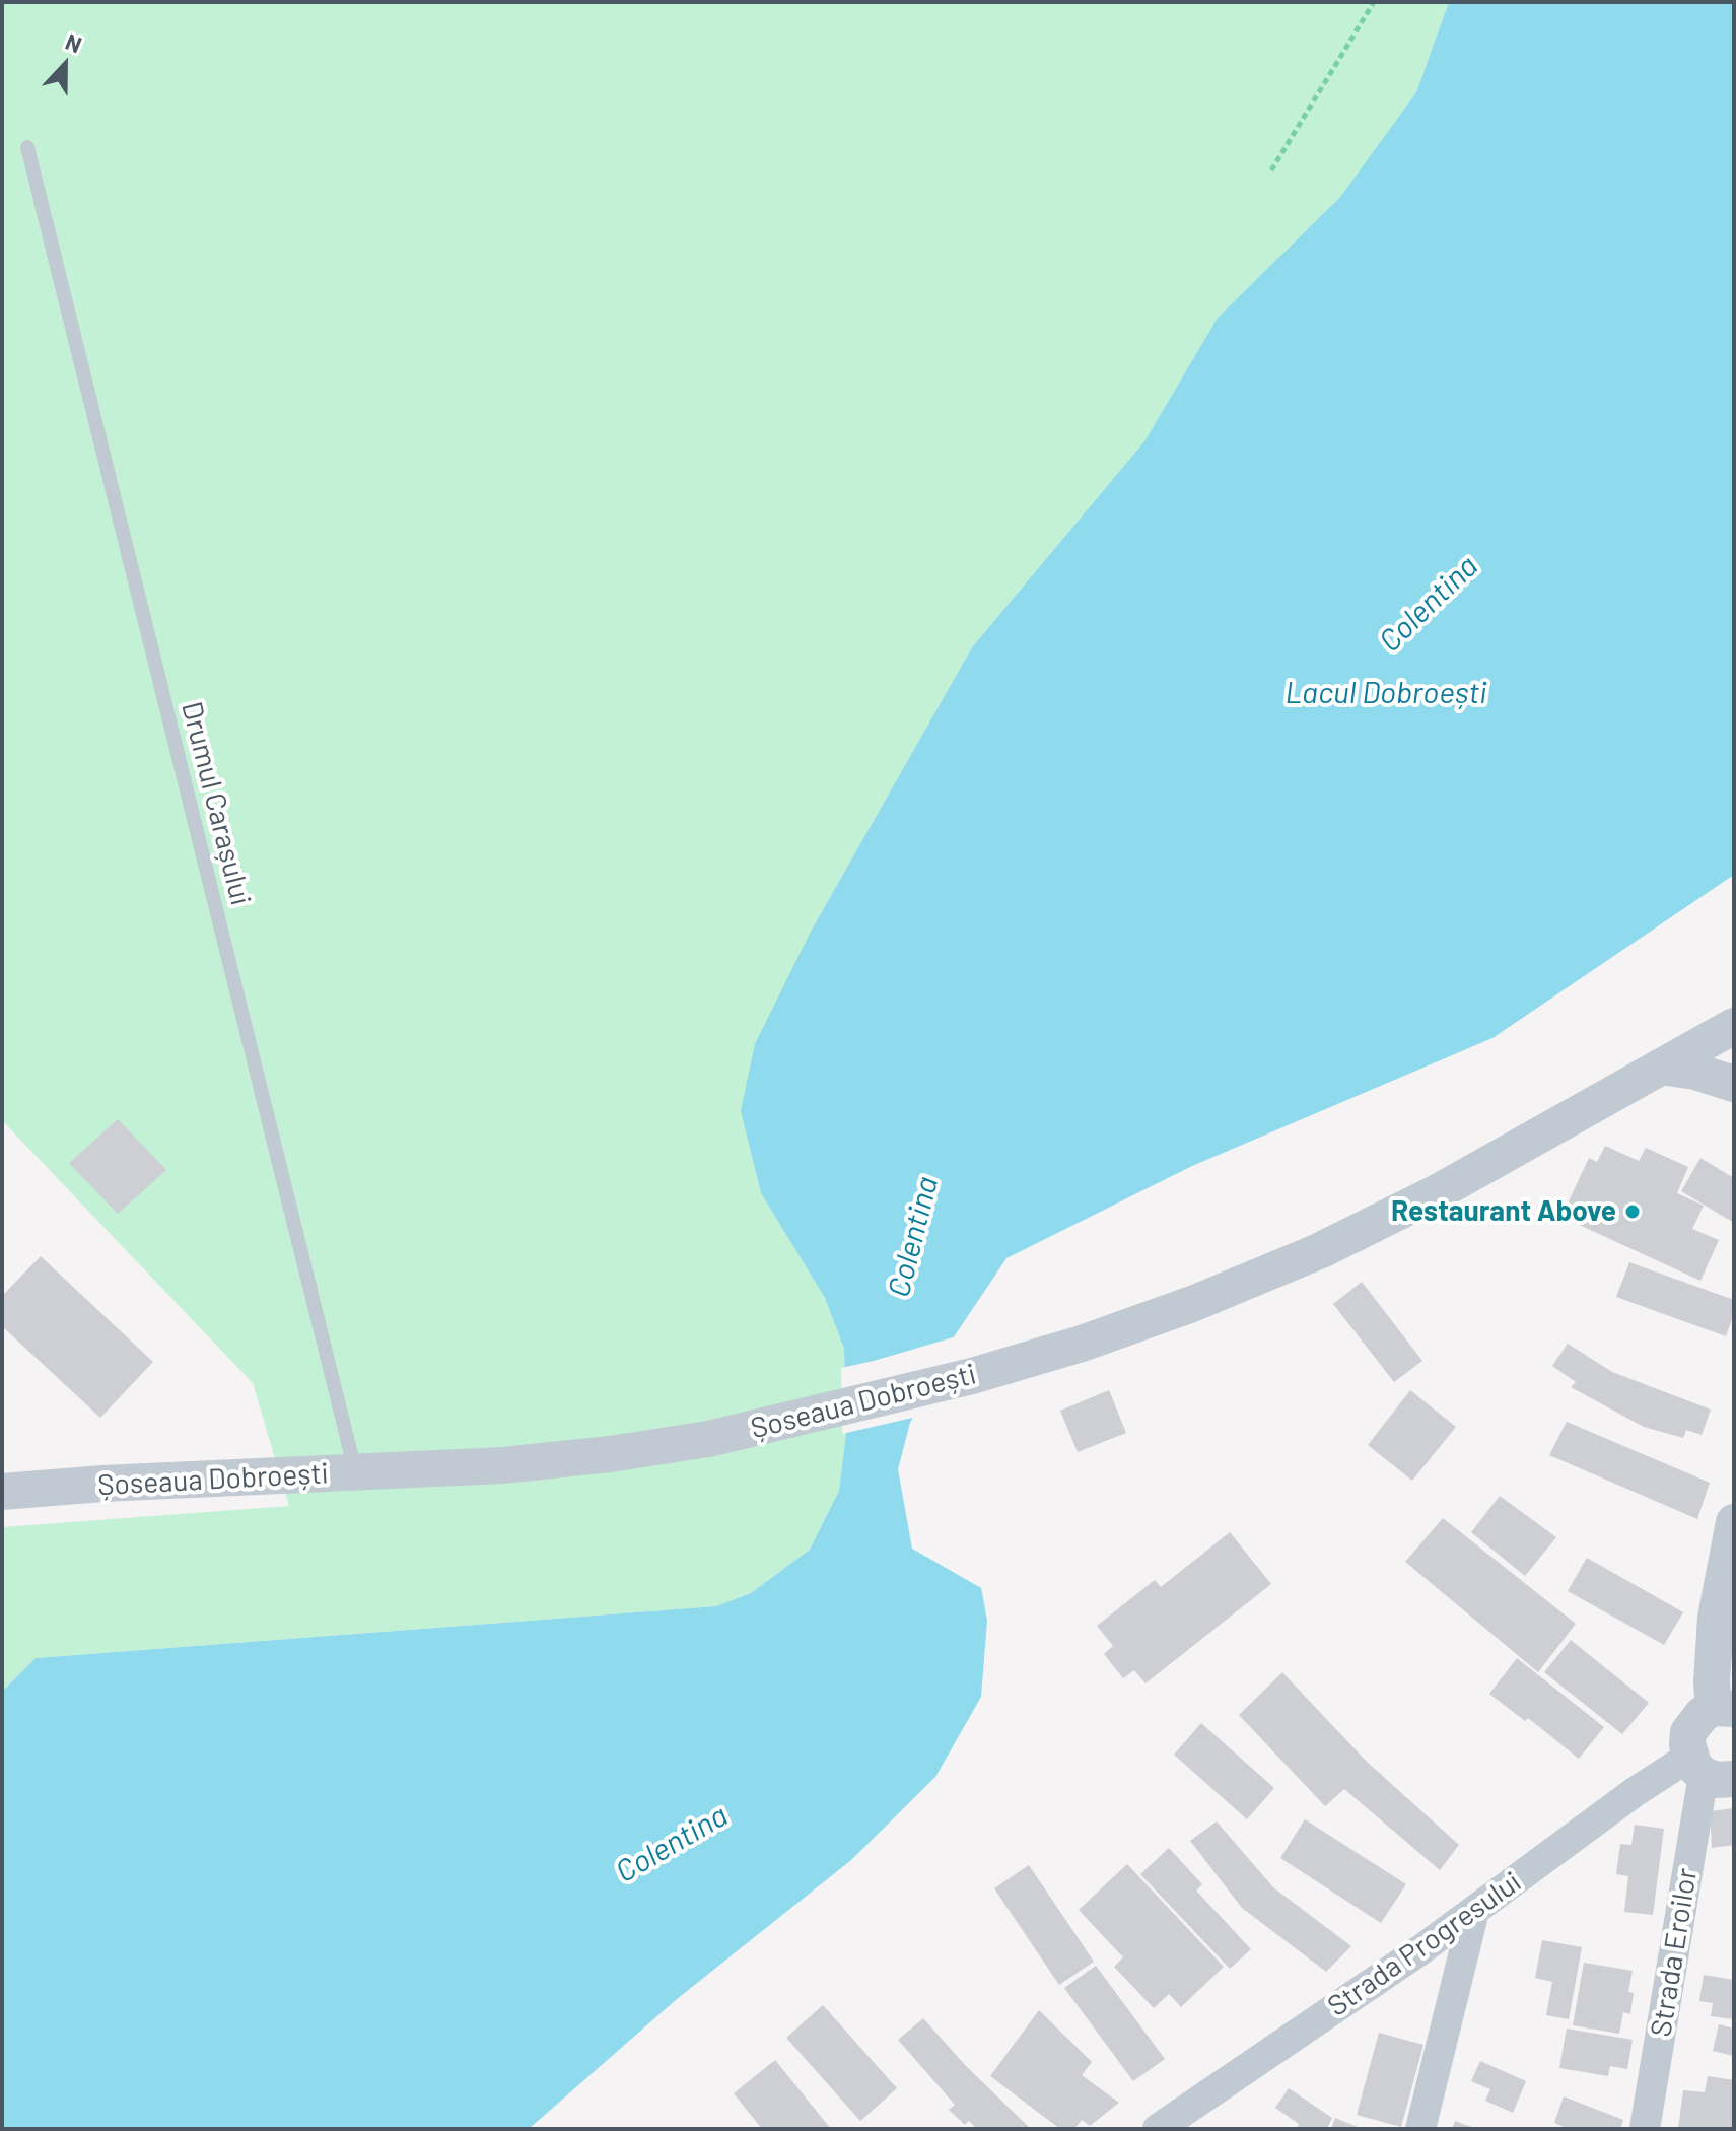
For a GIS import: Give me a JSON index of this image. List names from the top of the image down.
{
  "streets": {
    "street": ["Șoseaua Dobroești", "Strada Progresului", "Strada Eroilor"],
    "lane": ["Drumul Carașului"]
  },
  "crossings": [
    ["Drumul Carașului", "Șoseaua Dobroești"],
    ["Strada Progresului", "Strada Eroilor"]
  ],
  "water": ["Colentina", "Lacul Dobroești"],
  "places": ["Restaurant Above"],
  "north": "top"
}
